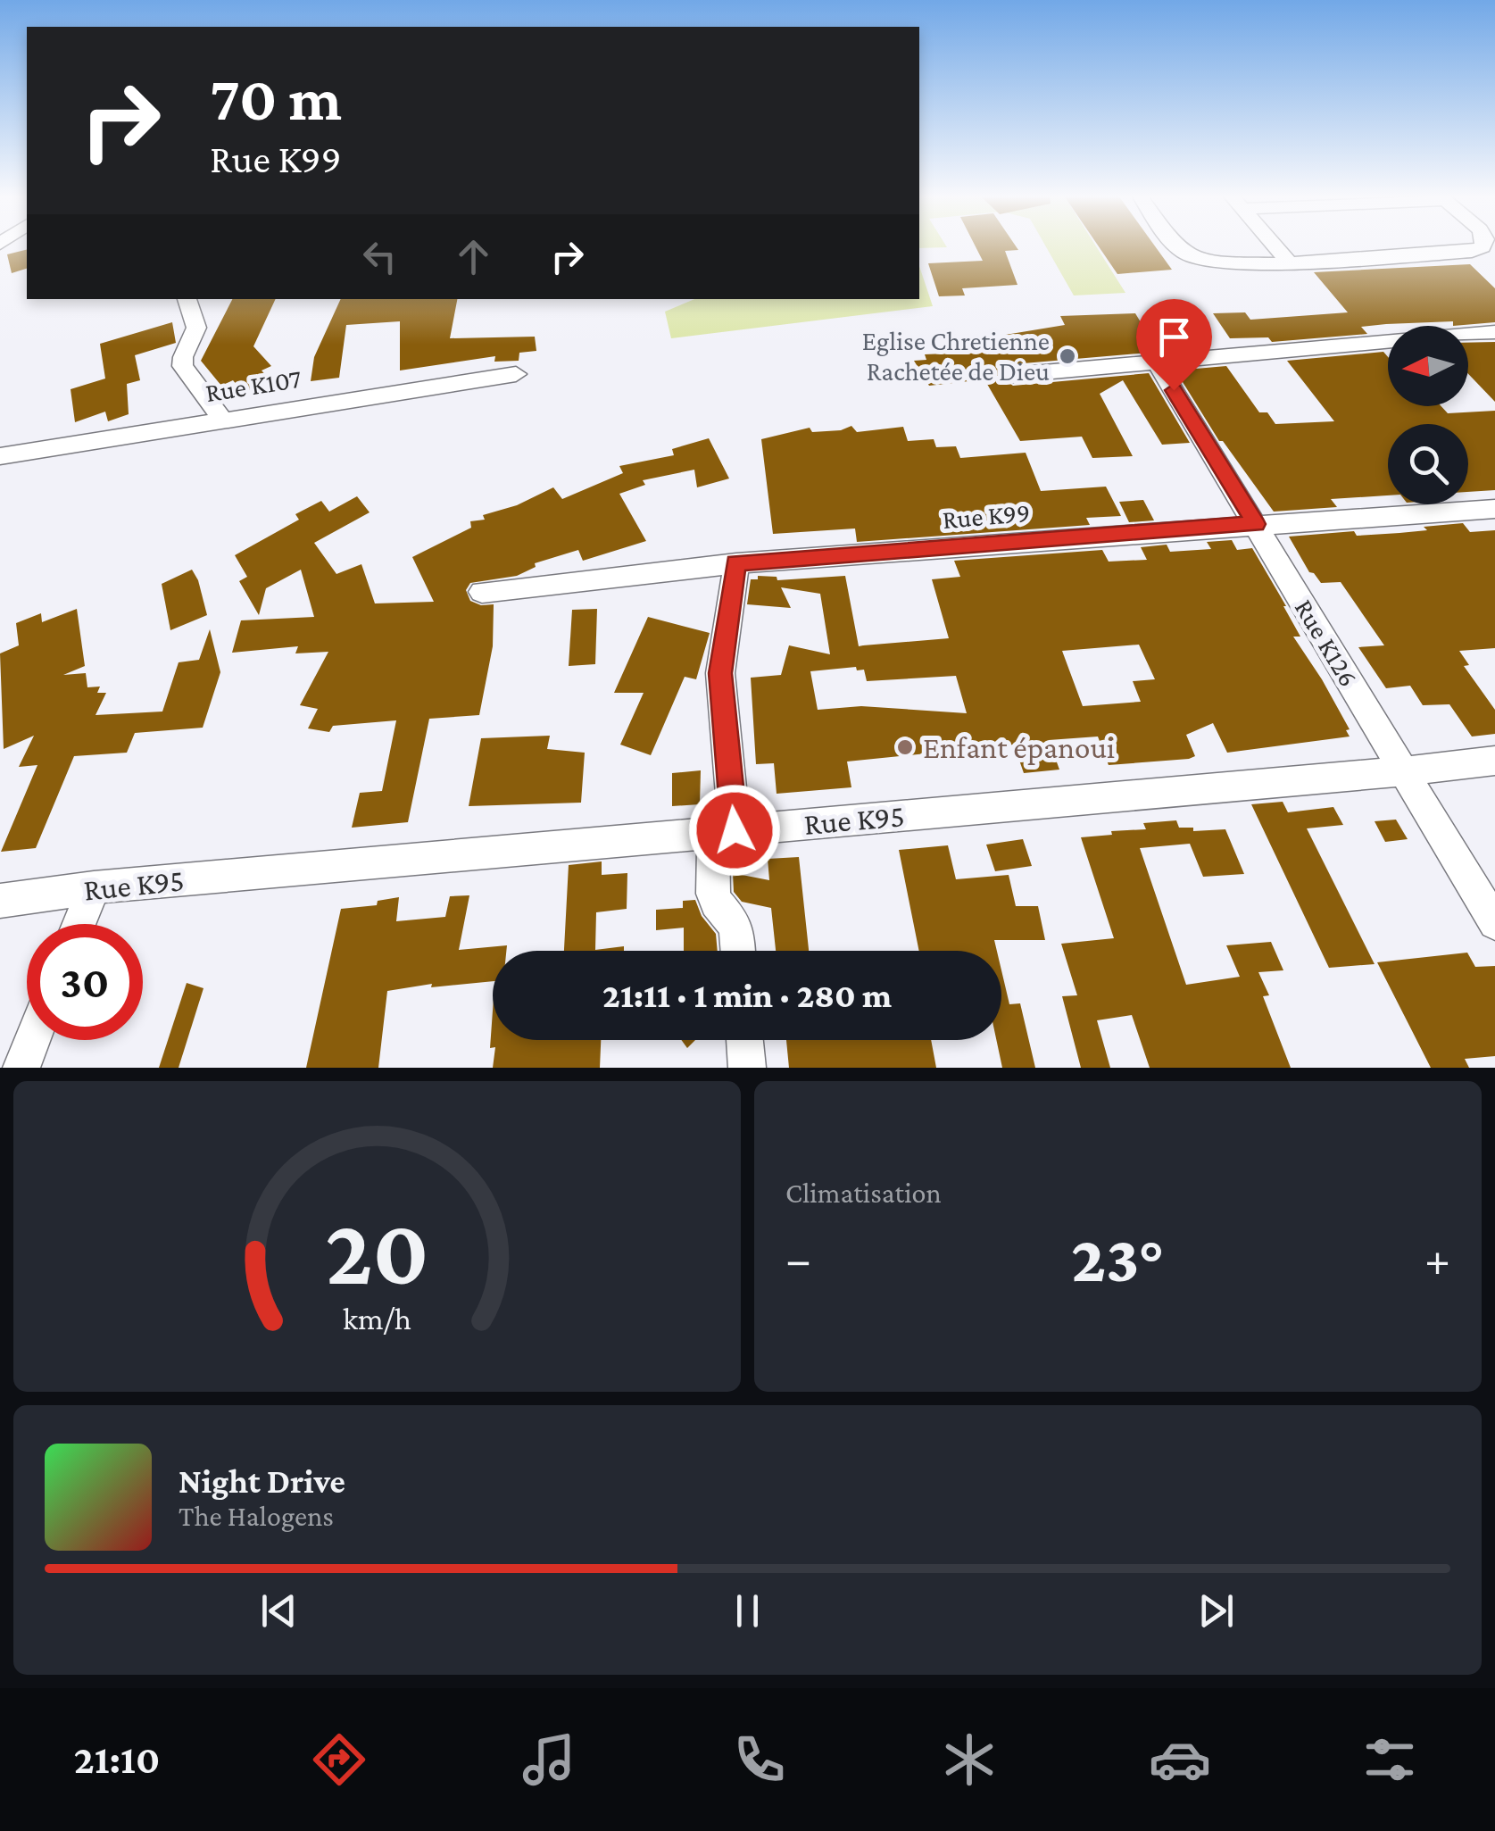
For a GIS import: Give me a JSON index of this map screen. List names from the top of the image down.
{
  "streets": {
    "street": [
      "Rue K107",
      "Rue K99",
      "Rue K126",
      "Rue K95"
    ]
  },
  "crossings": [
    ["Rue K99", "Rue K126"],
    ["Rue K126", "Rue K95"]
  ],
  "places": ["Eglise Chretienne Rachetée de Dieu", "Enfant épanoui"],
  "north": "left",
  "page": {
    "turn": ["70 m", "Rue K99"],
    "limit": "30",
    "trip": "21:11 · 1 min · 280 m",
    "tile": "Climatisation",
    "heat": ["−", "23°", "+"],
    "song": ["Night Drive", "The Halogens"],
    "tabs": "21:10",
    "gauge": ["20", "km/h"]
  }
}
